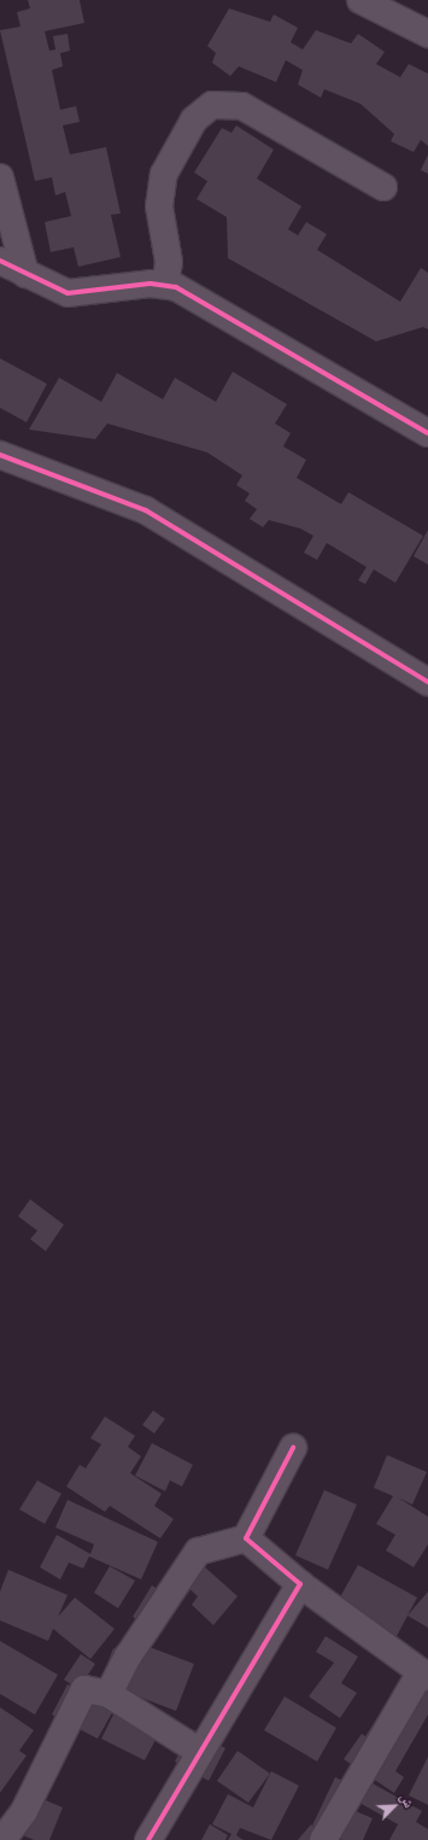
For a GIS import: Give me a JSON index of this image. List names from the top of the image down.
{
  "north": "top right"
}
